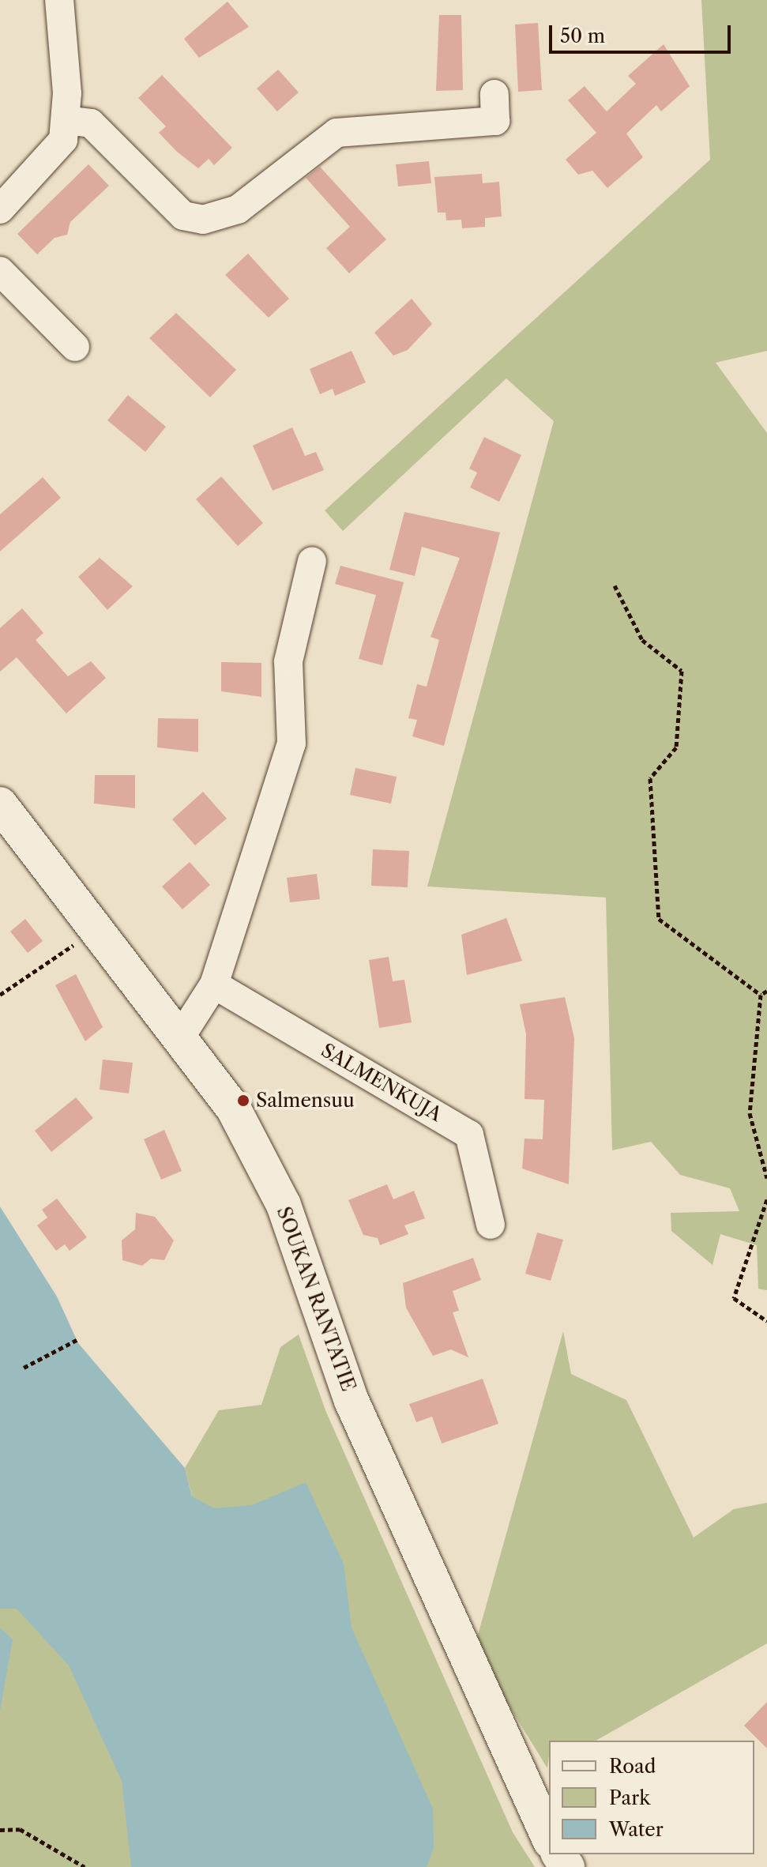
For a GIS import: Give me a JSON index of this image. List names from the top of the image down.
{
  "streets": {
    "street": ["SALMENKUJA", "SOUKAN RANTATIE"]
  },
  "places": ["Salmensuu"],
  "legend": ["Road", "Park", "Water"],
  "scale_bar": "50 m"
}
